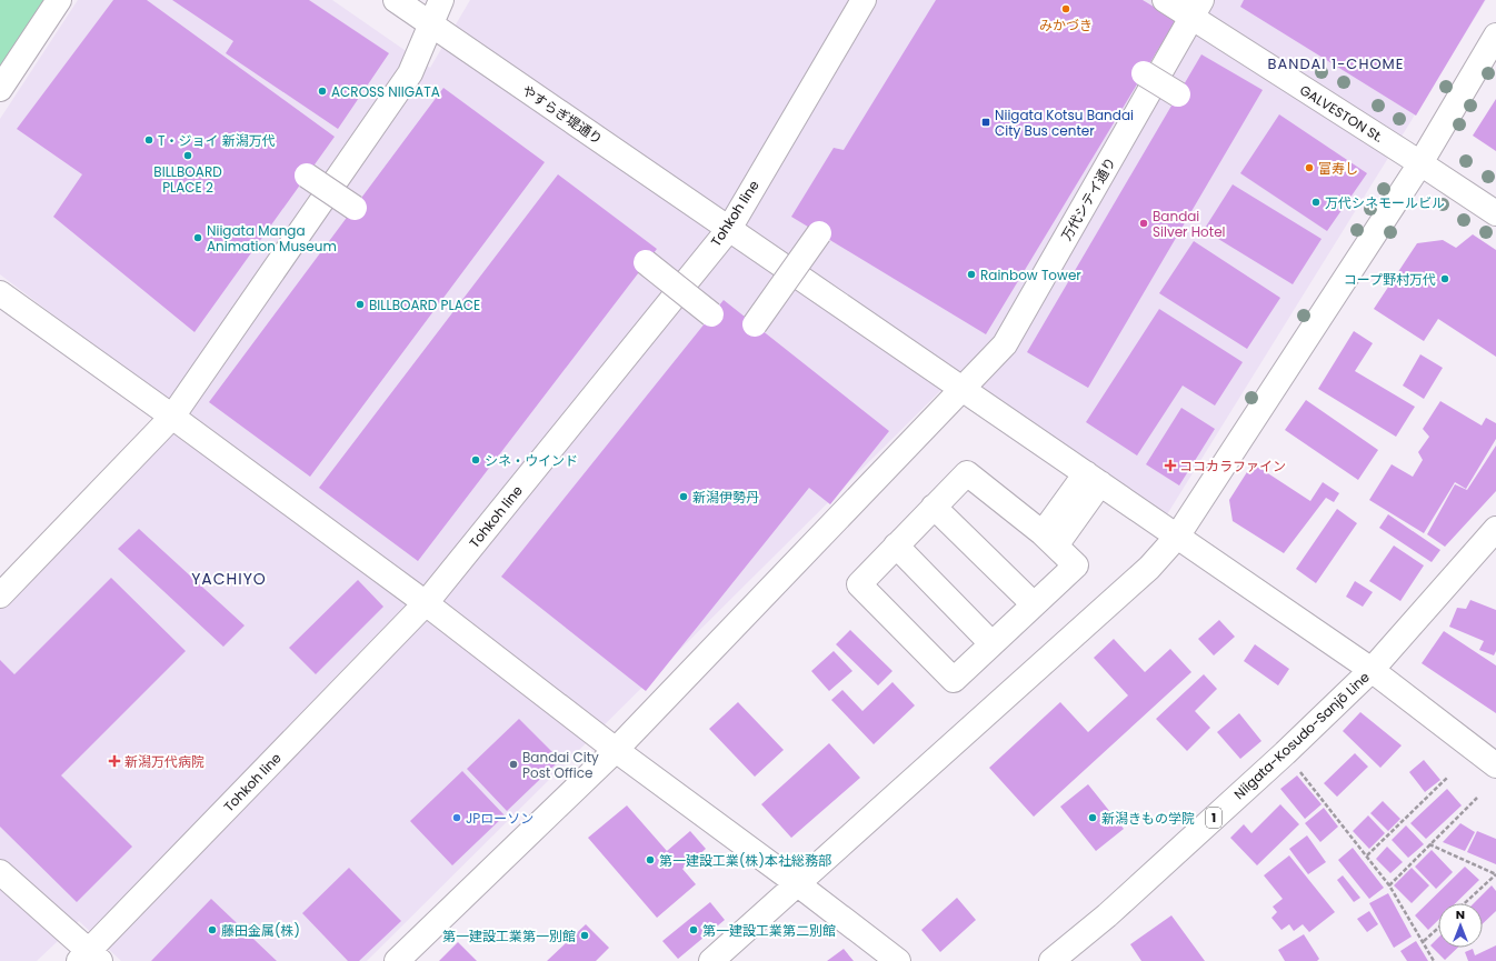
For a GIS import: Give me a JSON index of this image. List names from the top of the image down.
{
  "streets": {
    "street": [
      "GALVESTON St.",
      "やすらぎ堤通り",
      "万代シテイ通り",
      "Tohkoh line",
      "Niigata-Kosudo-Sanjō Line",
      "1"
    ]
  },
  "crossings": [
    ["GALVESTON St.", "万代シテイ通り"],
    ["やすらぎ堤通り", "万代シテイ通り"],
    ["やすらぎ堤通り", "Tohkoh line"],
    ["やすらぎ堤通り", "Niigata-Kosudo-Sanjō Line"]
  ],
  "districts": ["BANDAI 1-CHOME", "YACHIYO"],
  "places": {
    "other": [
      "みかづき",
      "ACROSS NIIGATA",
      "T・ジョイ 新潟万代",
      "BILLBOARD PLACE 2",
      "富寿し",
      "万代シネモールビル",
      "Bandai Silver Hotel",
      "Niigata Manga Animation Museum",
      "Rainbow Tower",
      "コープ野村万代",
      "BILLBOARD PLACE",
      "シネ・ウインド",
      "新潟伊勢丹",
      "Bandai City Post Office",
      "JPローソン",
      "新潟きもの学院",
      "第一建設工業(株)本社総務部",
      "藤田金属(株)",
      "第一建設工業第二別館",
      "第一建設工業第一別館"
    ],
    "transit": ["Niigata Kotsu Bandai City Bus center"],
    "health": ["ココカラファイン", "新潟万代病院"]
  },
  "north": "top"
}
